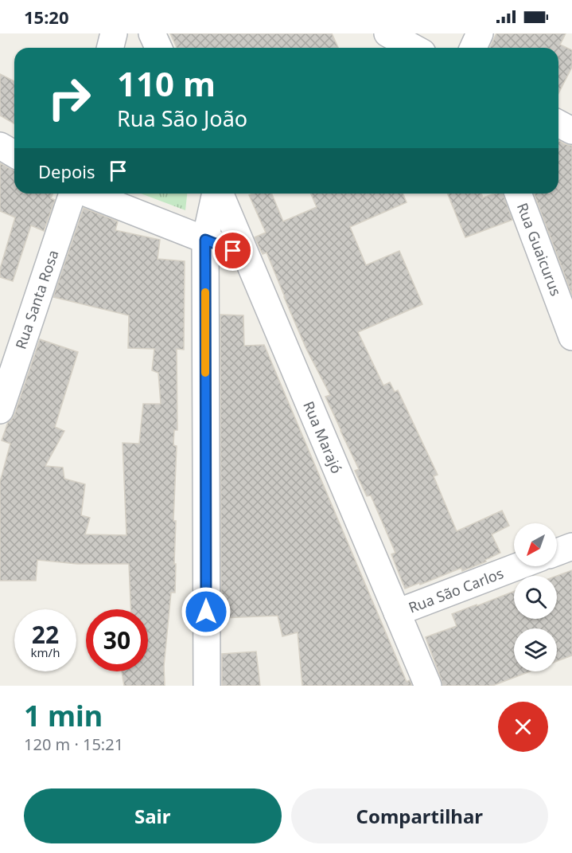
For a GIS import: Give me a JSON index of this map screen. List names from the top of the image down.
{
  "streets": {
    "street": [
      "Rua Guaicurus",
      "Rua Santa Rosa",
      "Rua Marajó",
      "Rua São Carlos"
    ]
  },
  "crossings": [
    ["Rua Marajó", "Rua São Carlos"]
  ],
  "north": "bottom left",
  "page": {
    "status": "15:20",
    "turn": ["110 m", "Rua São João"],
    "then": "Depois",
    "speed": "22 km/h",
    "limit": "30",
    "heading": ["1 min", "120 m · 15:21"],
    "buttons": ["Sair", "Compartilhar"]
  }
}
